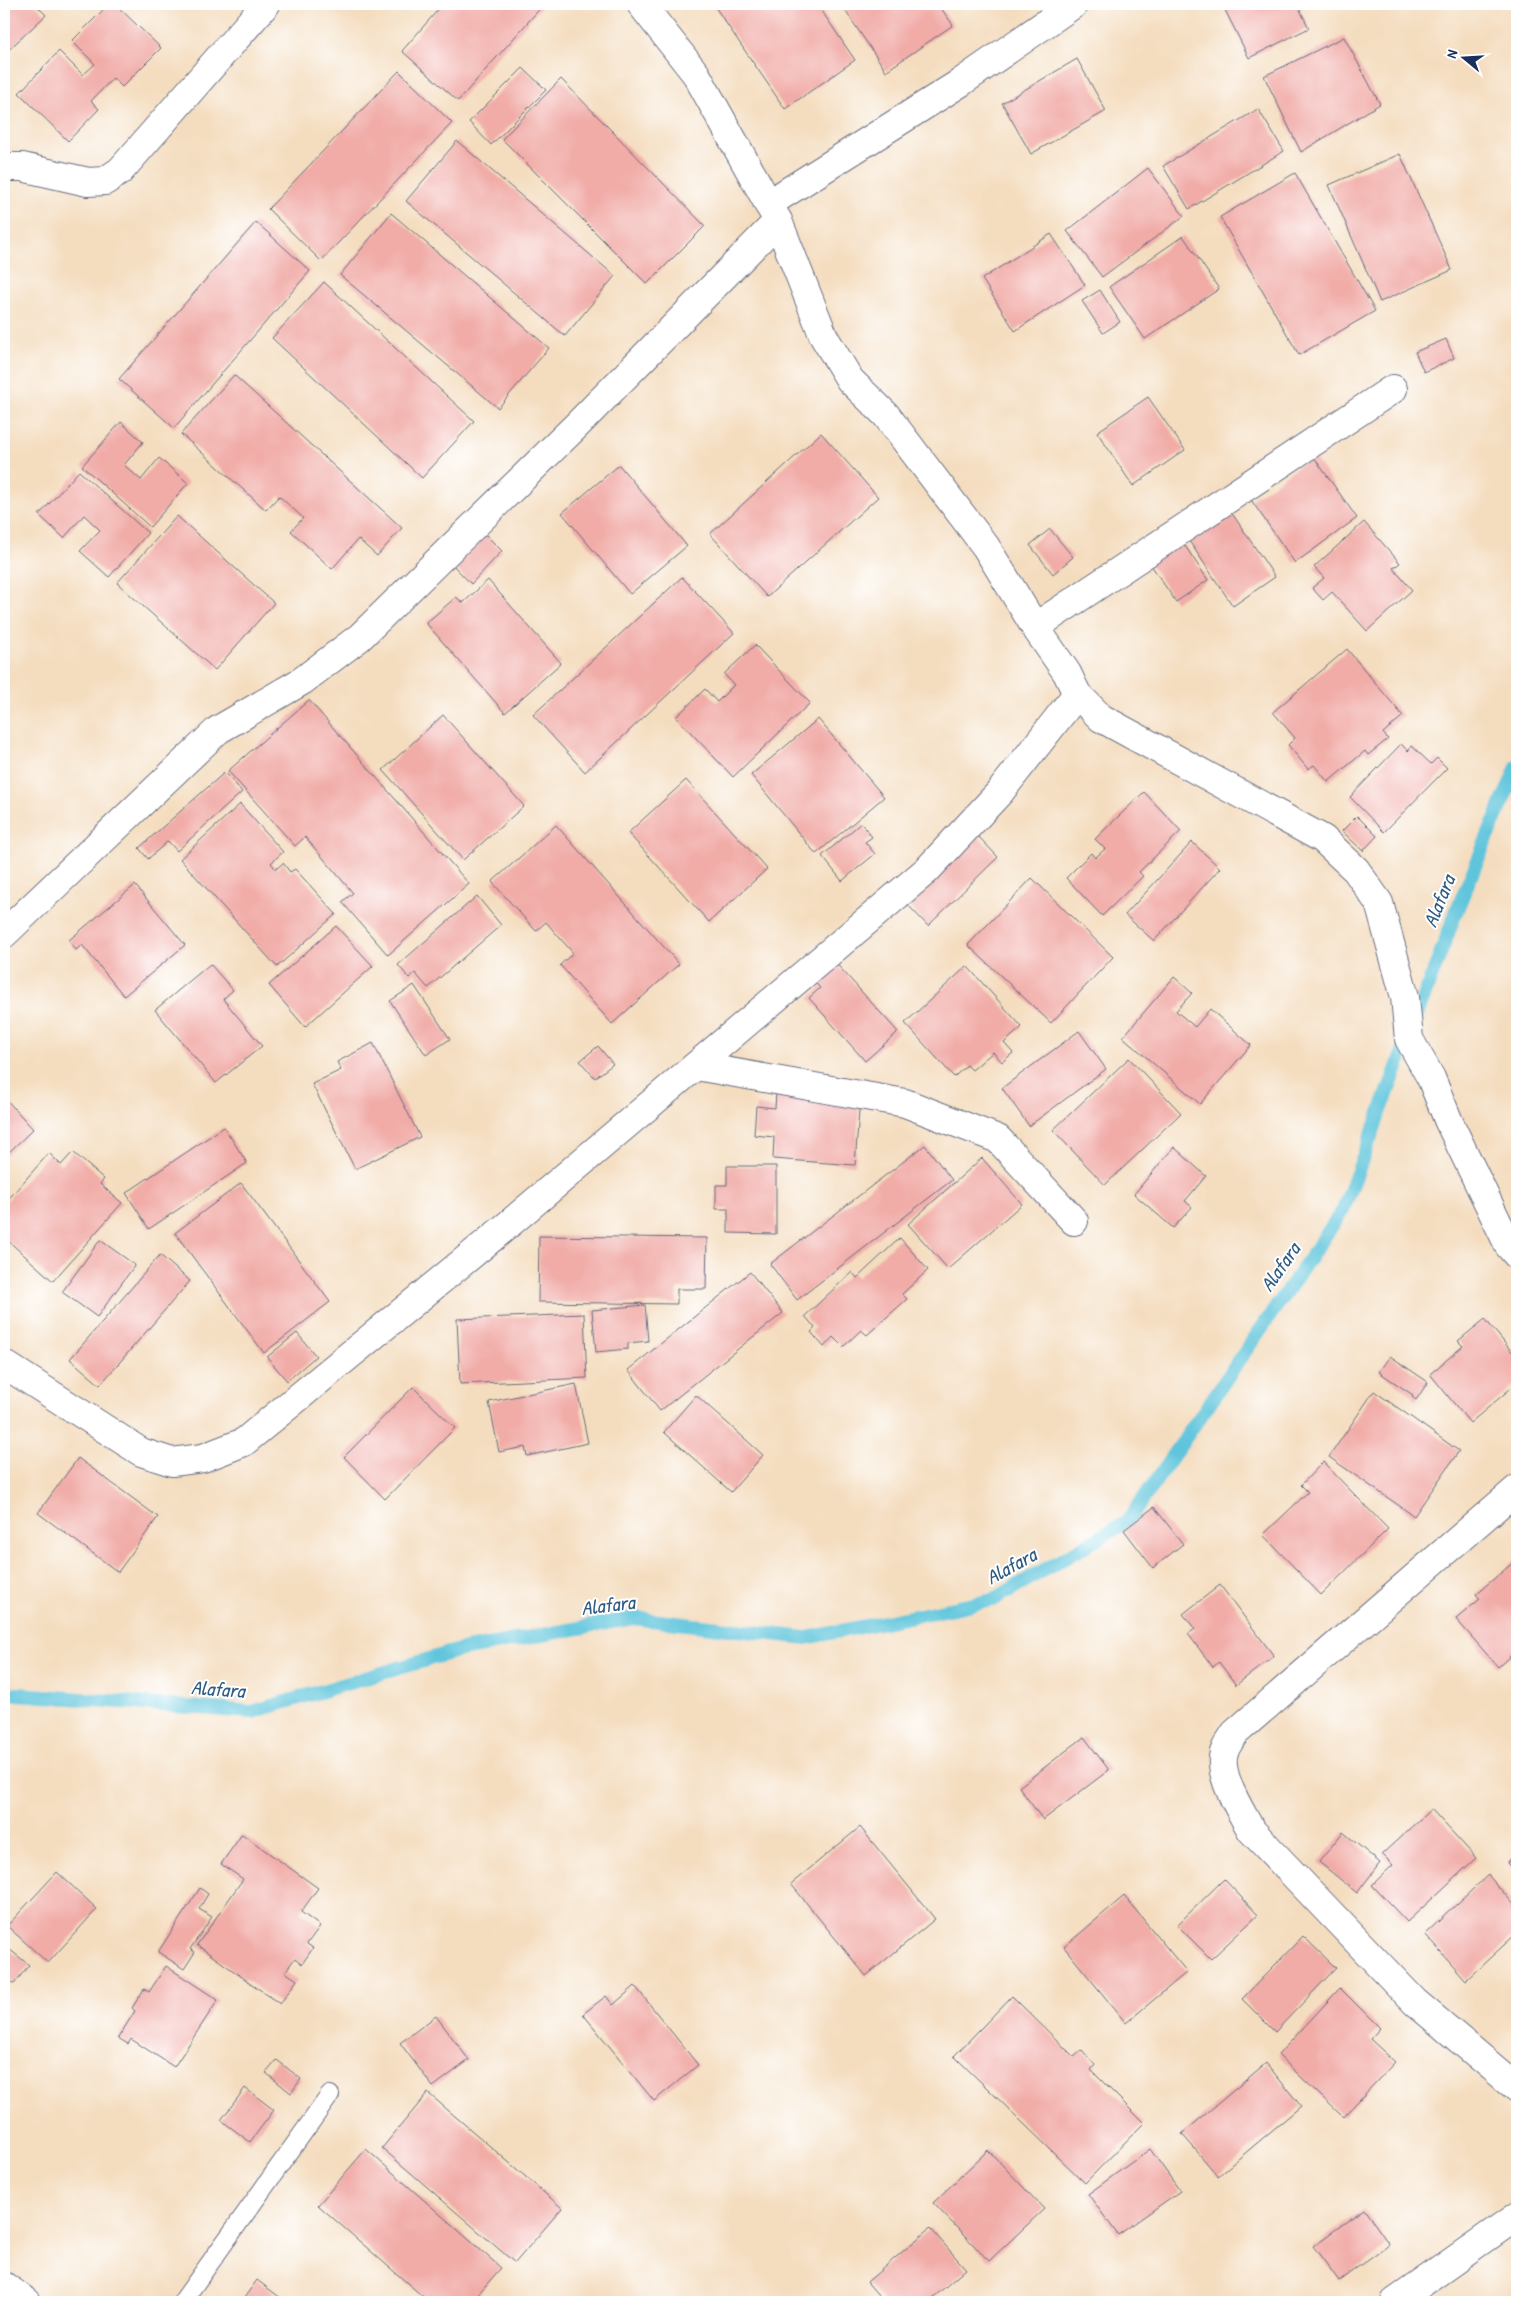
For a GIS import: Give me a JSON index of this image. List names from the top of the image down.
{
  "water": ["Alafara"],
  "north": "left"
}
